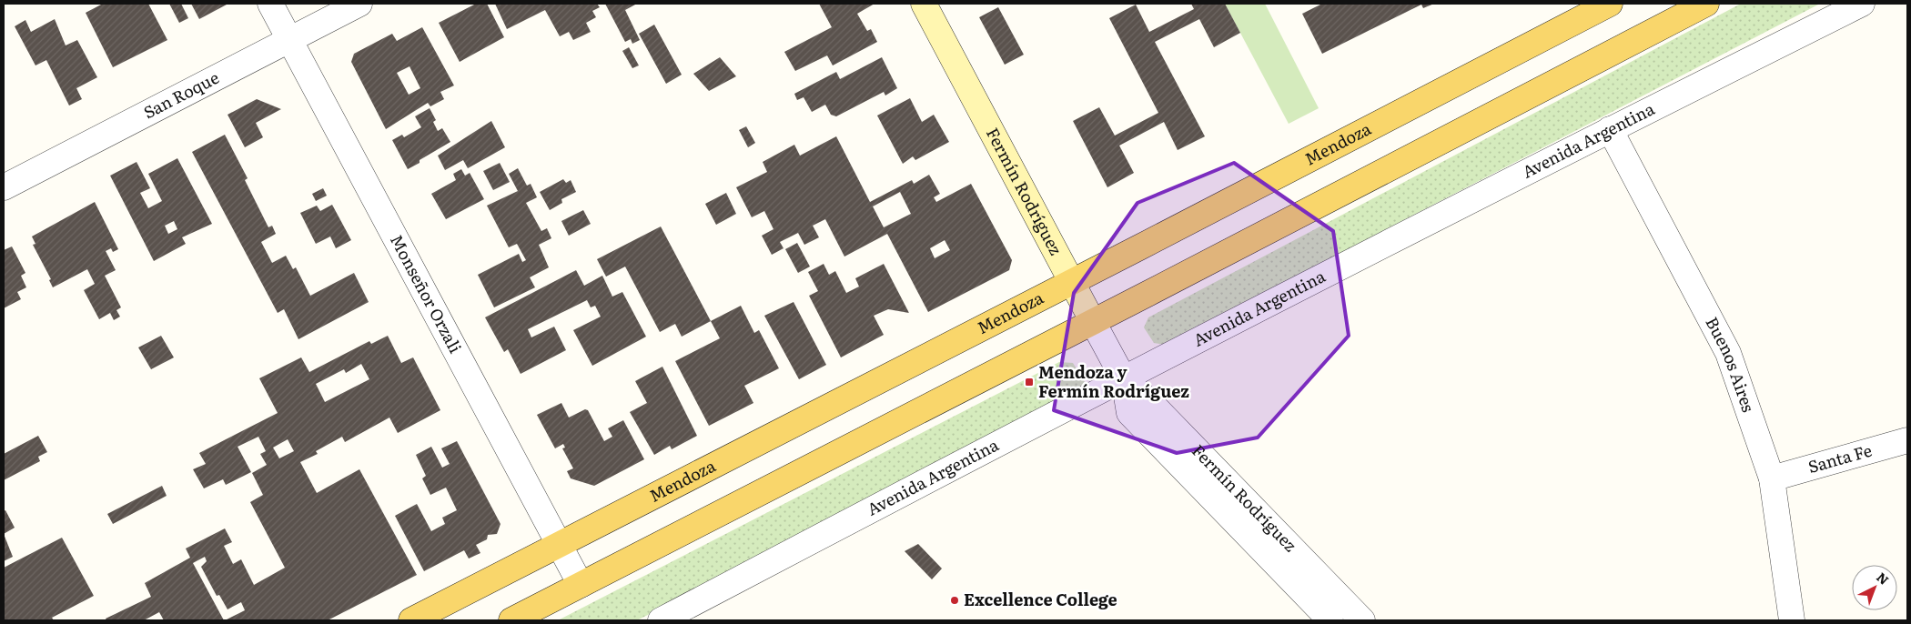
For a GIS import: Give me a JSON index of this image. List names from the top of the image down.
{
  "streets": {
    "main road": ["Mendoza"],
    "street": [
      "San Roque",
      "Avenida Argentina",
      "Fermín Rodríguez",
      "Monseñor Orzali",
      "Buenos Aires",
      "Santa Fe"
    ]
  },
  "crossings": [
    ["San Roque", "Monseñor Orzali"],
    ["Avenida Argentina", "Fermín Rodríguez"],
    ["Avenida Argentina", "Buenos Aires"],
    ["Mendoza", "Fermín Rodríguez"],
    ["Mendoza", "Monseñor Orzali"],
    ["Buenos Aires", "Santa Fe"]
  ],
  "places": {
    "transit": ["Mendoza y Fermín Rodríguez"],
    "other": ["Excellence College"]
  },
  "north": "top right"
}
